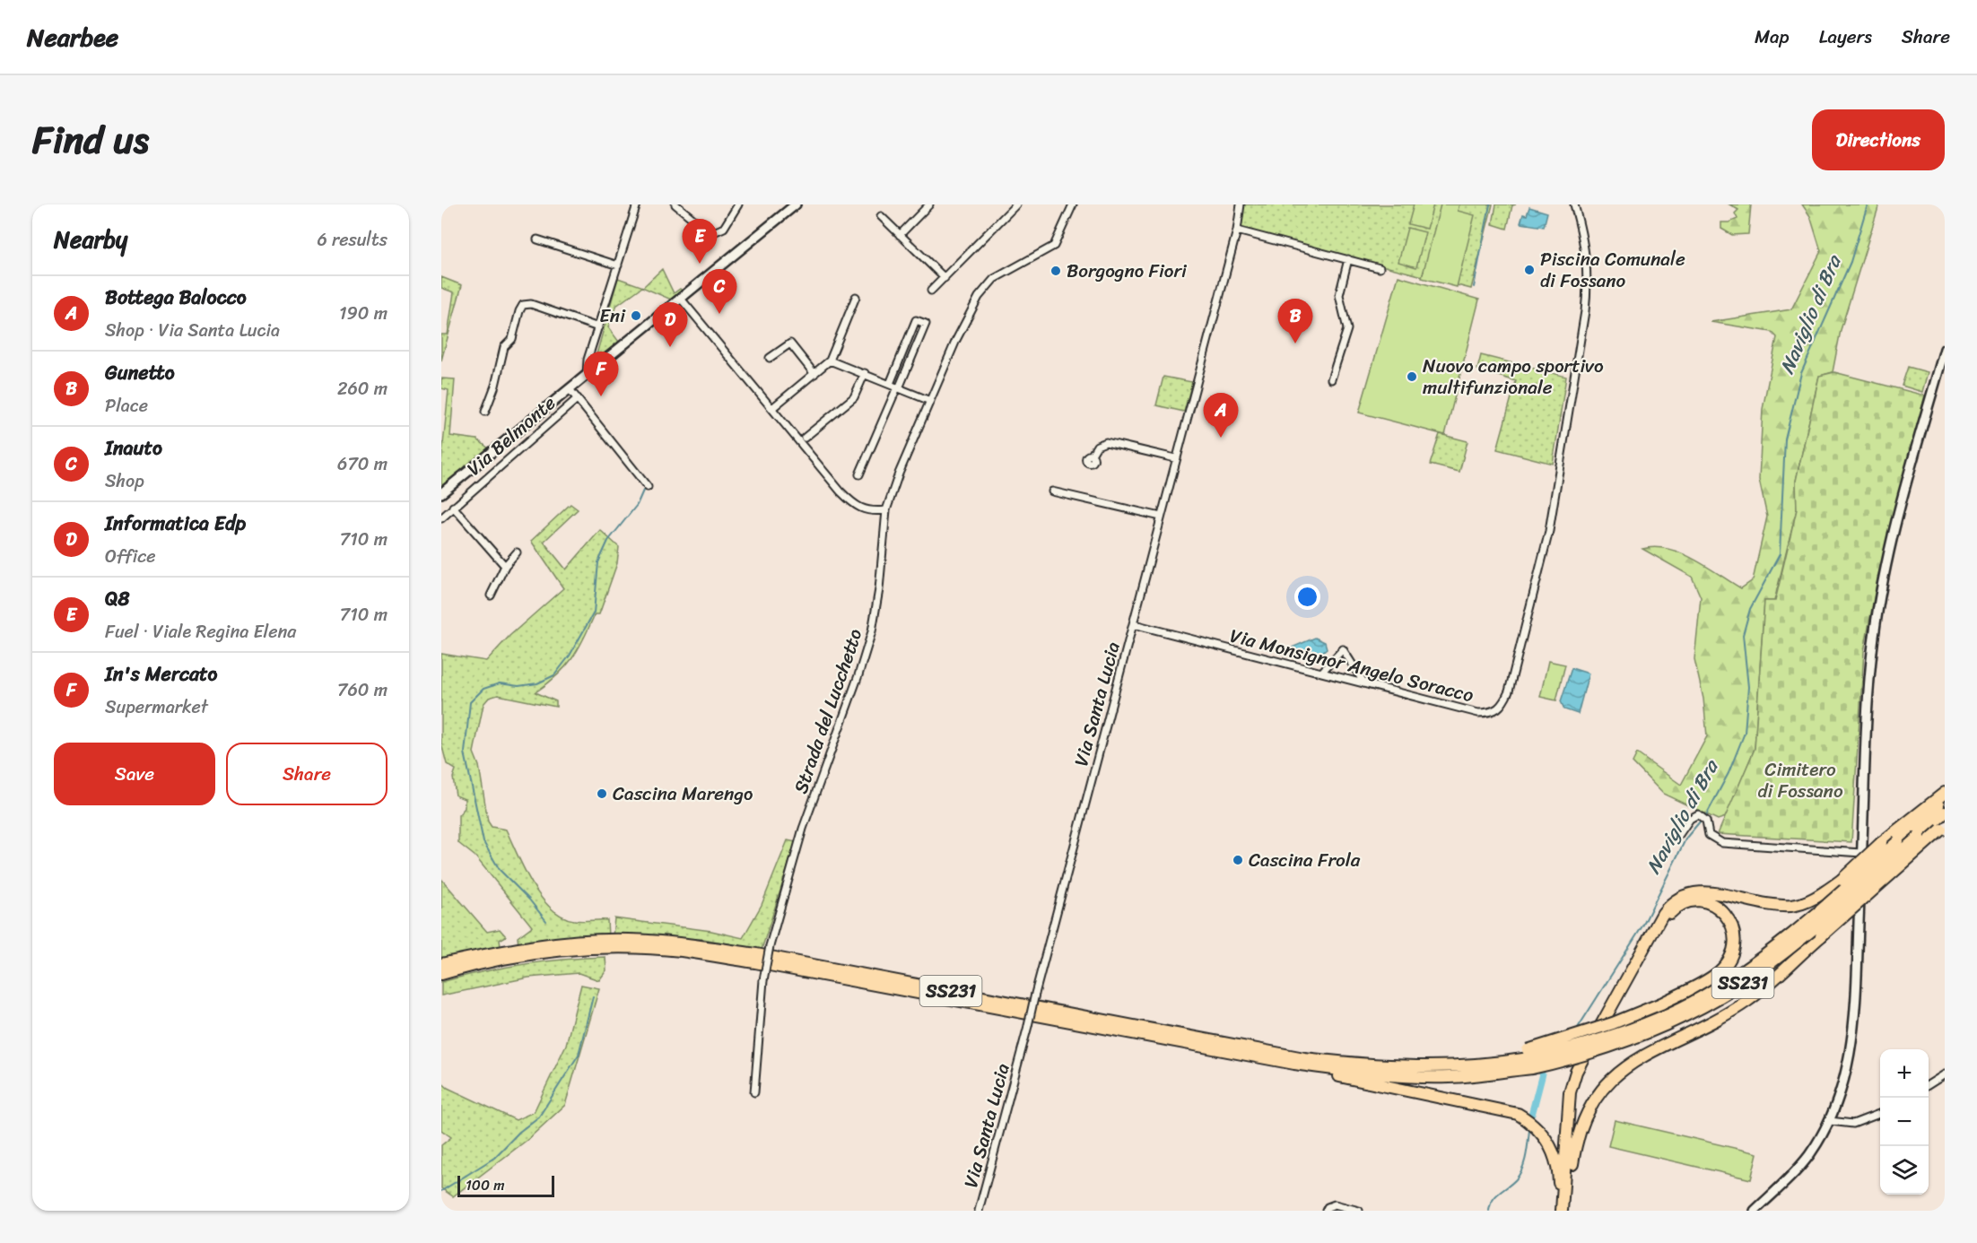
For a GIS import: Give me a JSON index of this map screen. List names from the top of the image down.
{
  "streets": {
    "highway": ["SS231"],
    "street": [
      "Via Belmonte",
      "Via Monsignor Angelo Soracco",
      "Via Santa Lucia",
      "Strada del Lucchetto"
    ]
  },
  "crossings": [
    ["Via Monsignor Angelo Soracco", "Via Santa Lucia"]
  ],
  "water": ["Naviglio di Bra"],
  "parks": ["Cimitero di Fossano"],
  "places": [
    "Piscina Comunale di Fossano",
    "Borgogno Fiori",
    "Eni",
    "Nuovo campo sportivo multifunzionale",
    "Cascina Marengo",
    "Cascina Frola"
  ],
  "scale_bar": "100 m",
  "page": {
    "header": "Nearbee",
    "nav": ["Map", "Layers", "Share"],
    "title": "Find us",
    "buttons": [
      "Directions",
      ["Save", "Share"]
    ],
    "heading": ["Nearby", "6 results"],
    "pins": [
      "E",
      "C",
      "B",
      "D",
      "F",
      "A"
    ],
    "list": [
      {
        "mark": "A",
        "name": "Bottega Balocco",
        "note": "Shop · Via Santa Lucia",
        "value": "190 m"
      },
      {
        "mark": "B",
        "name": "Gunetto",
        "note": "Place",
        "value": "260 m"
      },
      {
        "mark": "C",
        "name": "Inauto",
        "note": "Shop",
        "value": "670 m"
      },
      {
        "mark": "D",
        "name": "Informatica Edp",
        "note": "Office",
        "value": "710 m"
      },
      {
        "mark": "E",
        "name": "Q8",
        "note": "Fuel · Viale Regina Elena",
        "value": "710 m"
      },
      {
        "mark": "F",
        "name": "In's Mercato",
        "note": "Supermarket",
        "value": "760 m"
      }
    ],
    "map_buttons": ["+", "−"],
    "scale": "100 m"
  }
}
